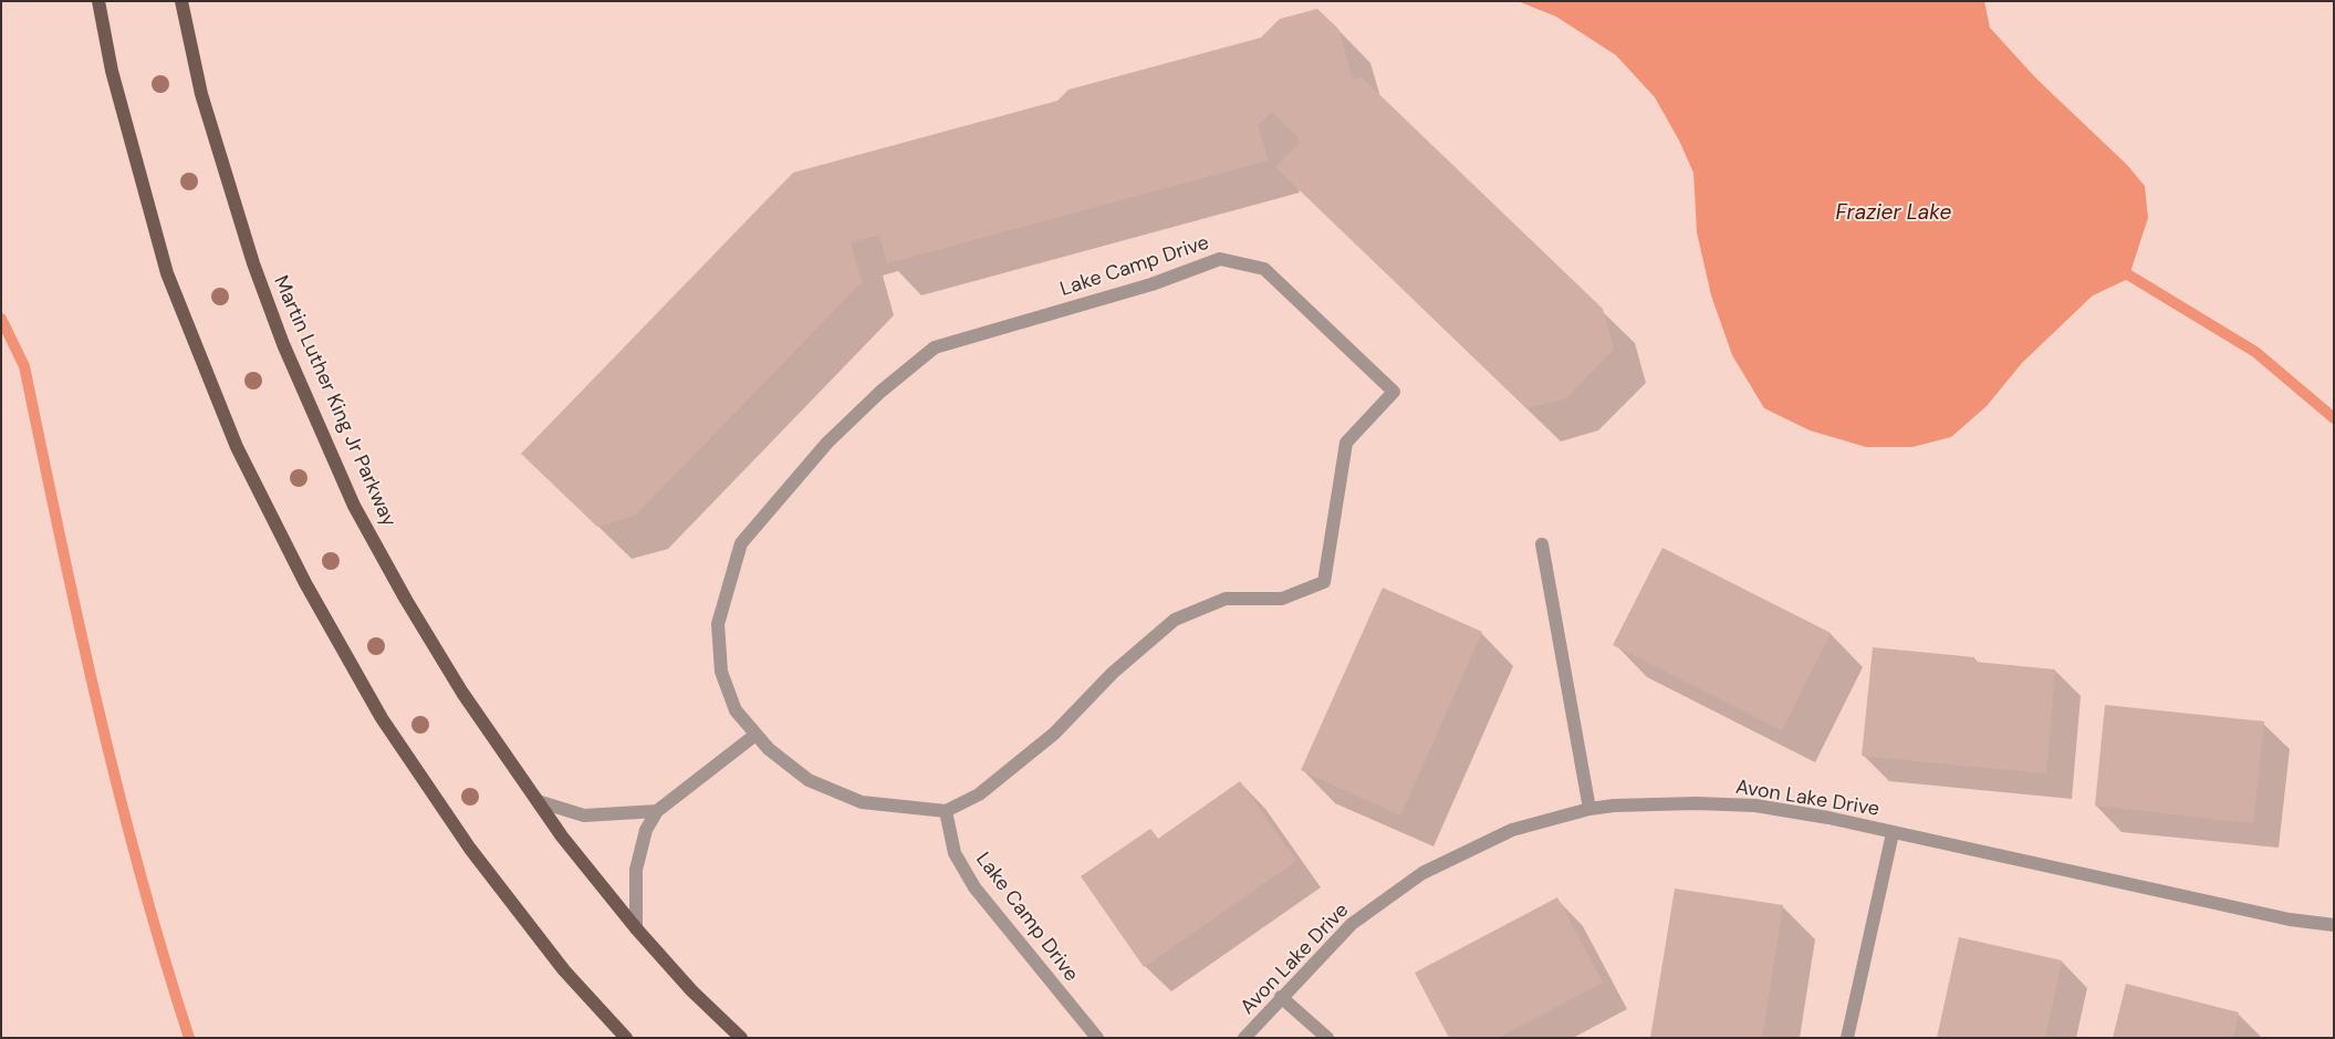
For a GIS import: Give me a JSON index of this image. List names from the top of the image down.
{
  "streets": {
    "main road": ["Martin Luther King Jr Parkway"],
    "street": ["Lake Camp Drive", "Avon Lake Drive"]
  },
  "water": ["Frazier Lake"]
}
